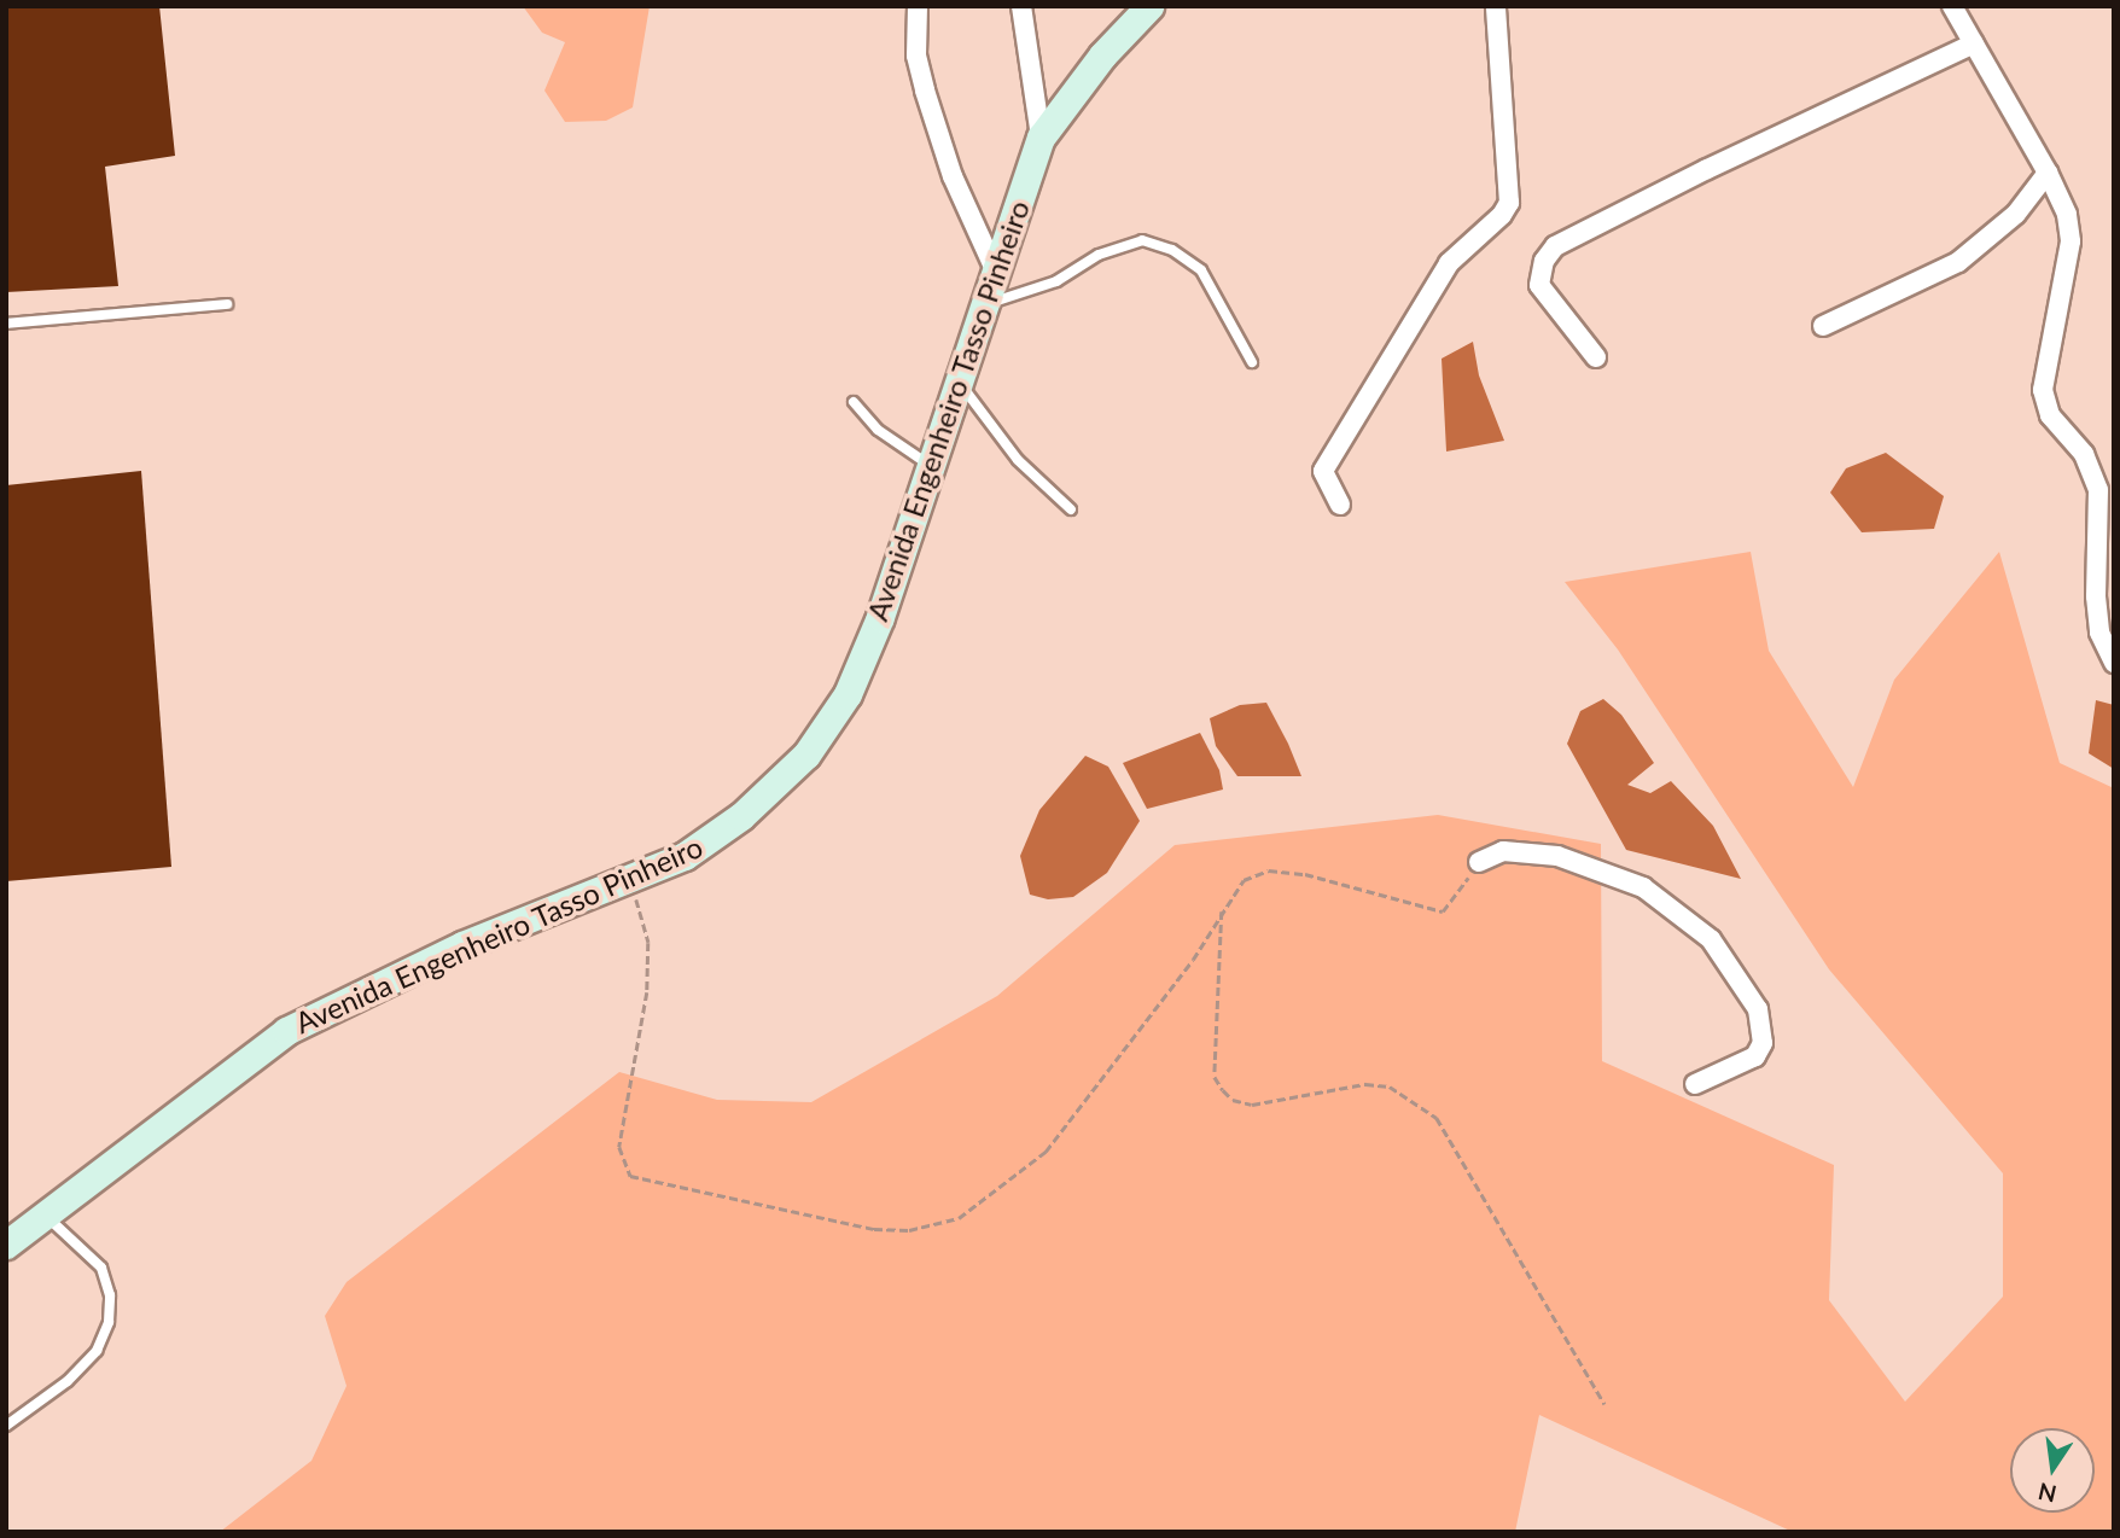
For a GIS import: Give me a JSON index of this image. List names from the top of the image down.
{
  "streets": {
    "main road": ["Avenida Engenheiro Tasso Pinheiro"]
  },
  "north": "bottom"
}
